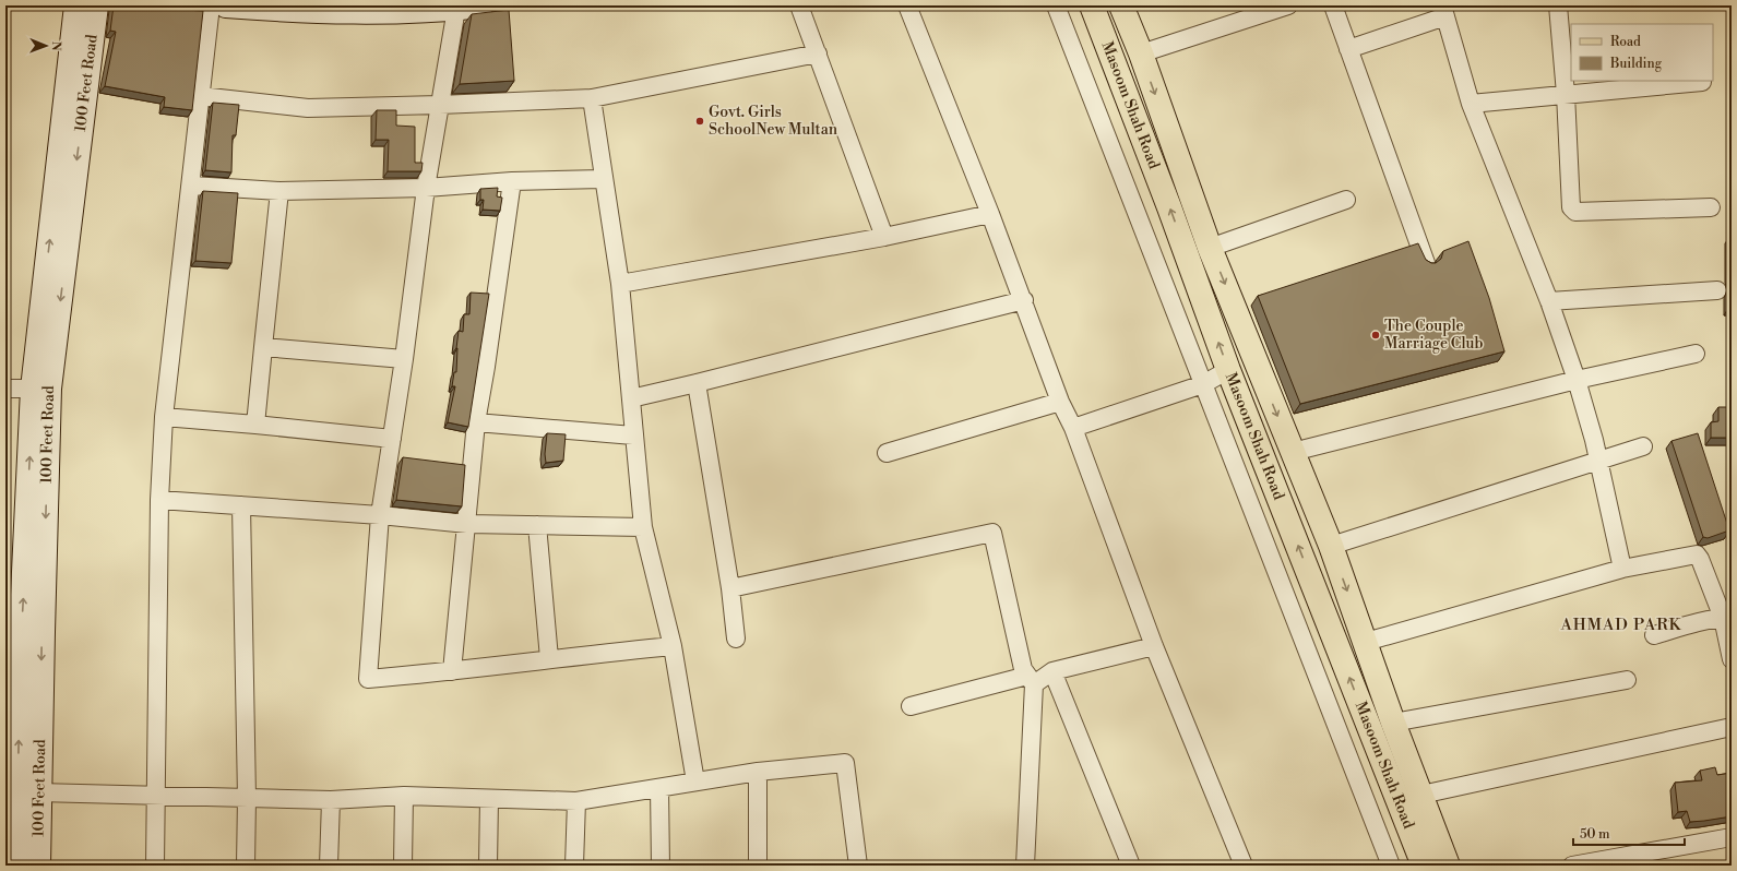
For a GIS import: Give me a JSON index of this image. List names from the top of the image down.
{
  "streets": {
    "main road": ["100 Feet Road", "Masoom Shah Road"]
  },
  "districts": ["AHMAD PARK"],
  "places": ["Govt. Girls SchoolNew Multan", "The Couple Marriage Club"],
  "legend": ["Road", "Building"],
  "scale_bar": "50 m",
  "north": "right"
}
